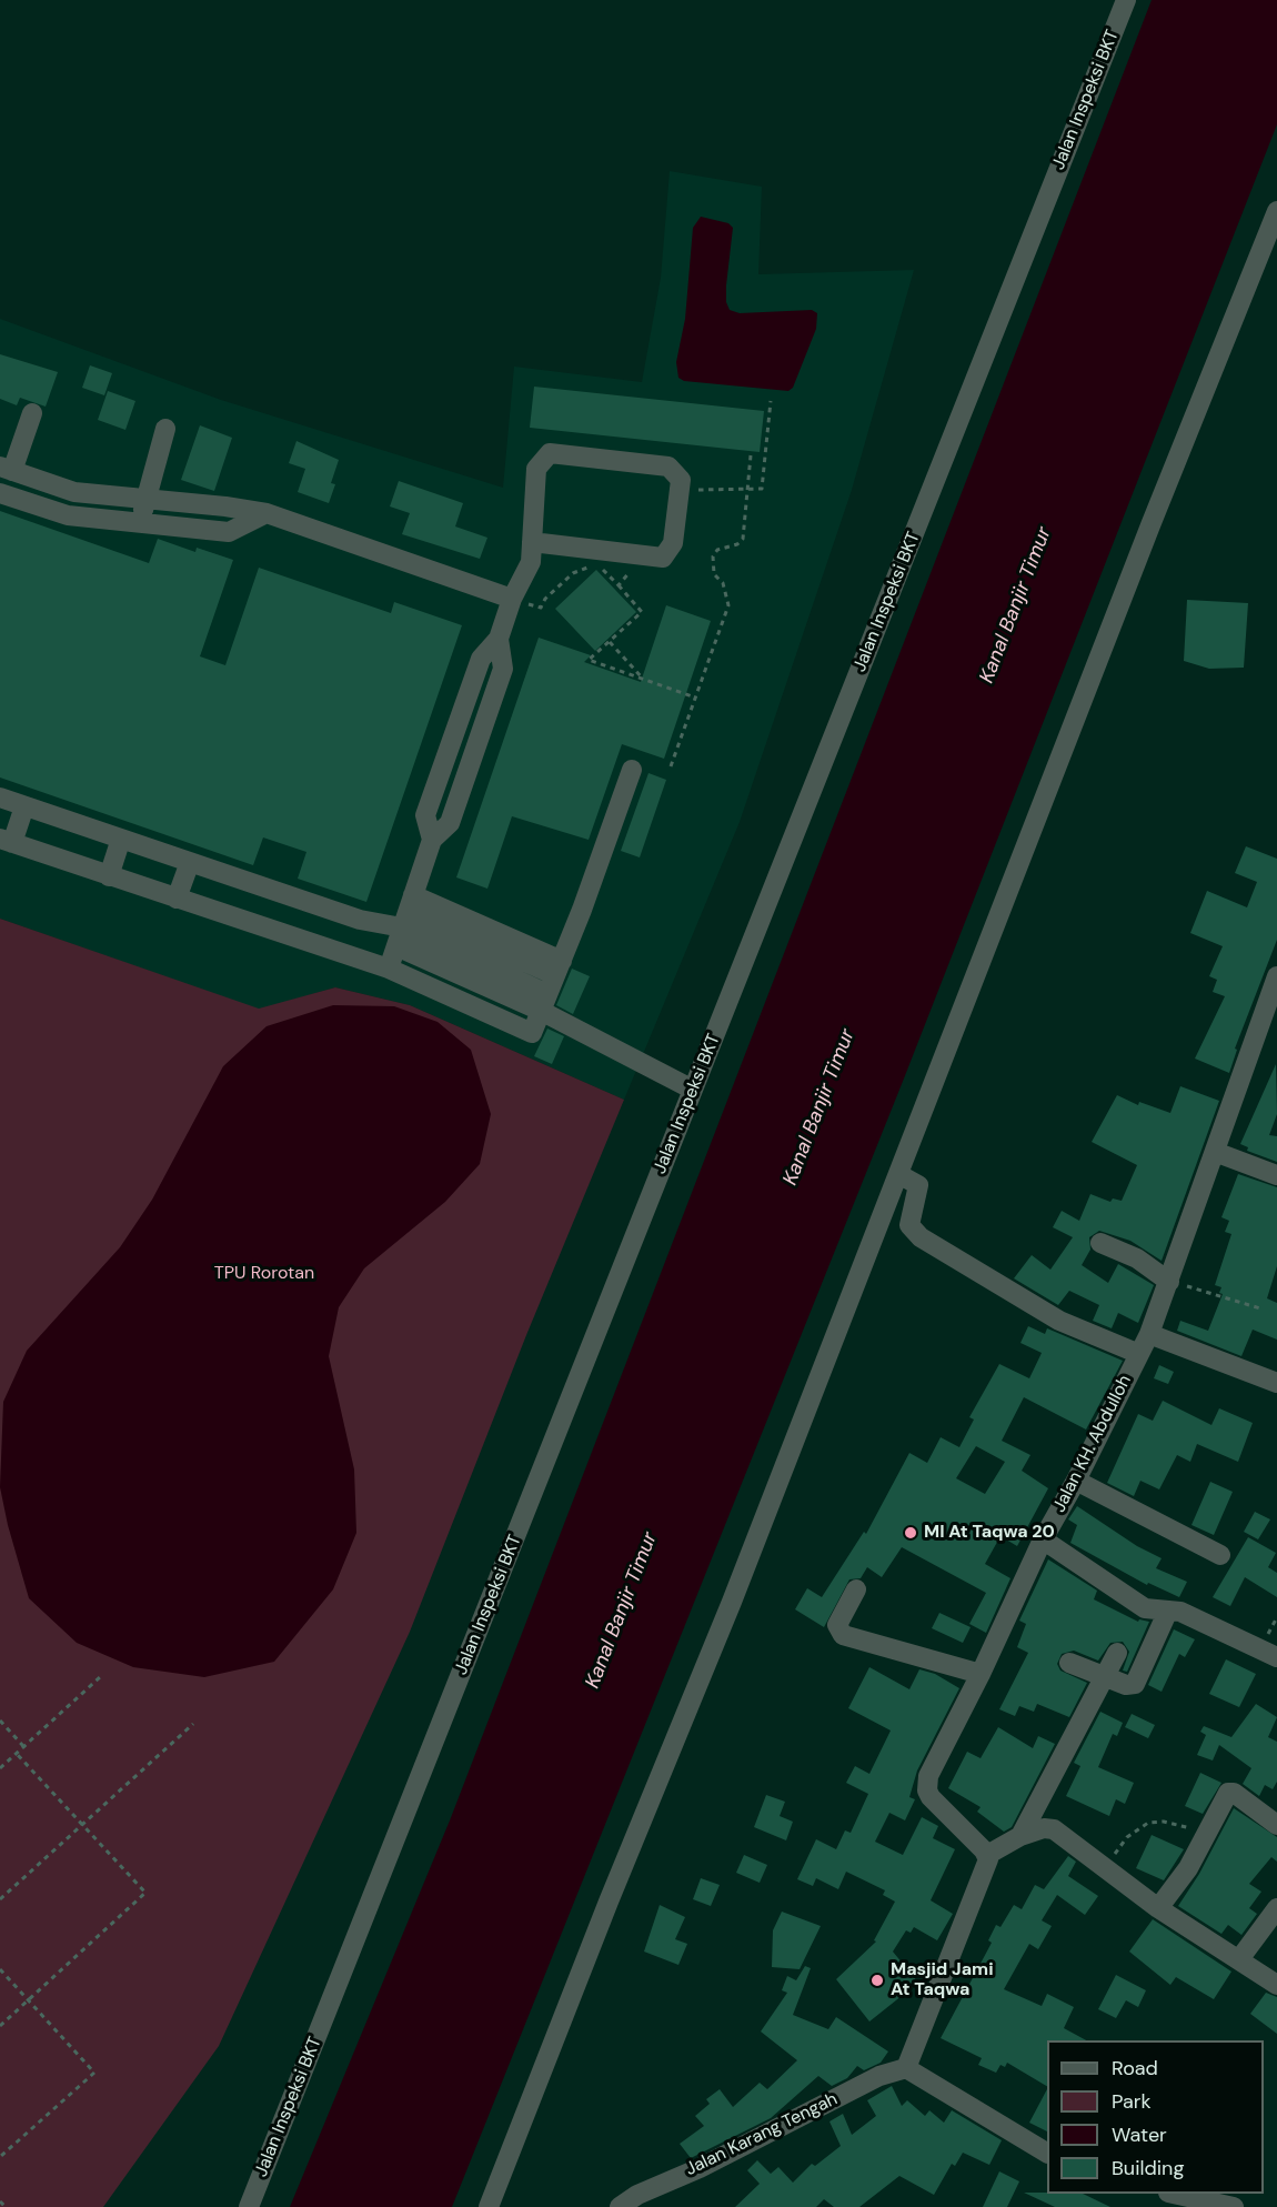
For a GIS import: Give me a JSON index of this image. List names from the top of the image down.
{
  "streets": {
    "street": ["Jalan Inspeksi BKT", "Jalan KH. Abdulloh", "Jalan Karang Tengah"]
  },
  "water": ["Kanal Banjir Timur"],
  "parks": ["TPU Rorotan"],
  "places": ["MI At Taqwa 20", "Masjid Jami At Taqwa"],
  "legend": [
    "Road",
    "Park",
    "Water",
    "Building"
  ]
}
